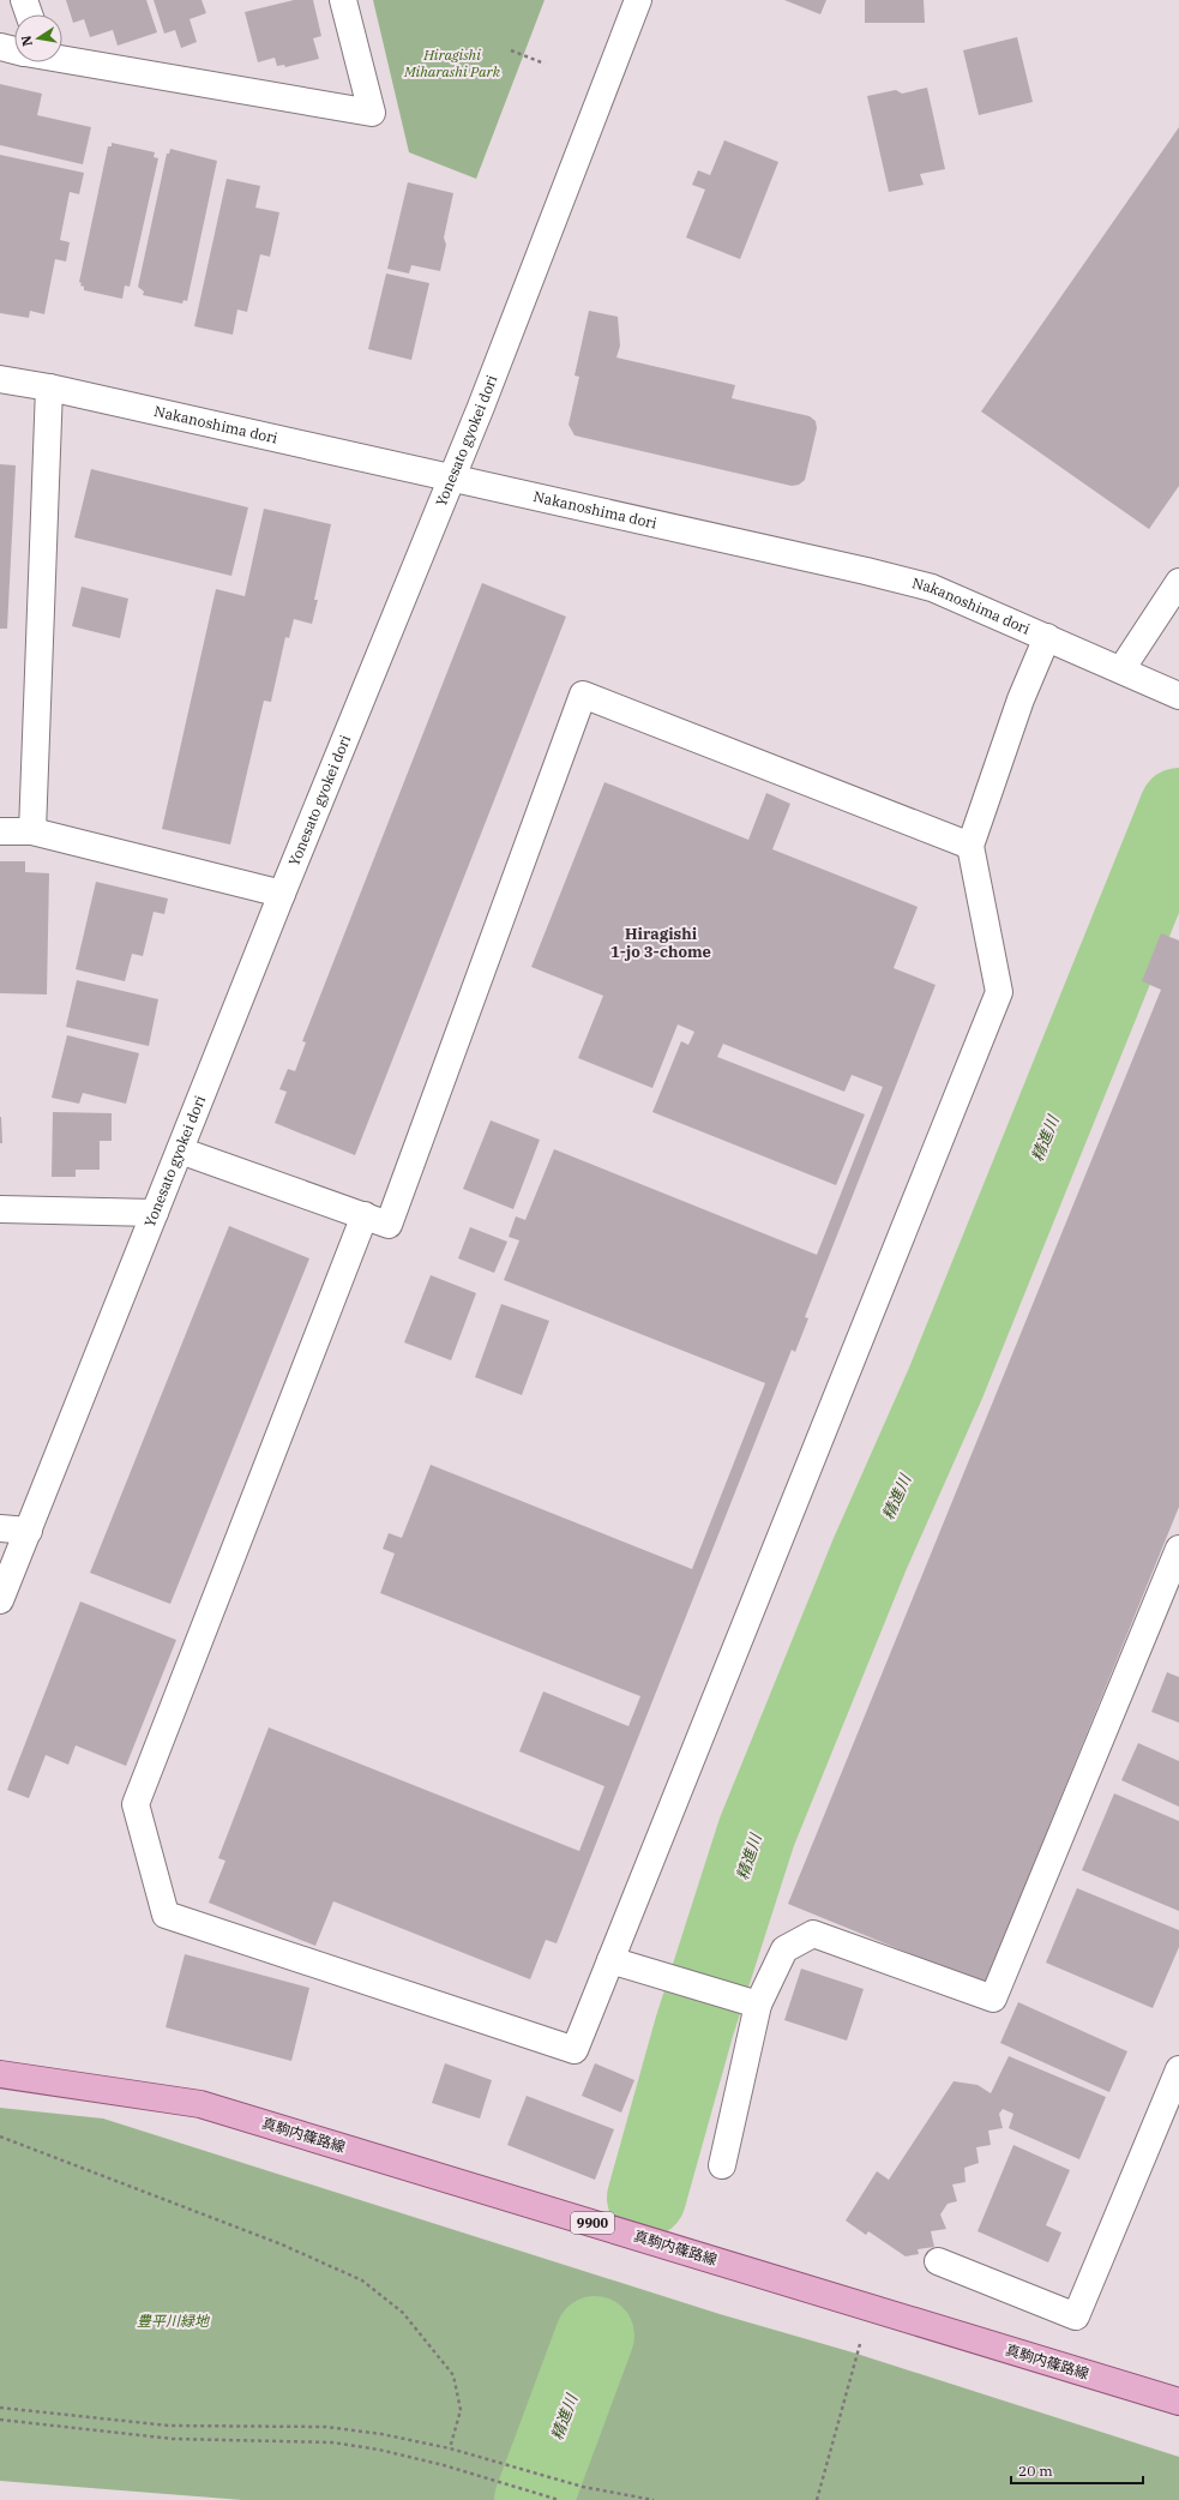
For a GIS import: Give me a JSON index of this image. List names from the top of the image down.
{
  "streets": {
    "main road": ["真駒内篠路線", "9900"],
    "street": ["Nakanoshima dori", "Yonesato gyokei dori"]
  },
  "crossings": [
    ["Nakanoshima dori", "Yonesato gyokei dori"]
  ],
  "districts": ["Hiragishi 1-jo 3-chome"],
  "water": ["精進川"],
  "parks": ["Hiragishi Miharashi Park", "豊平川緑地"],
  "scale_bar": "20 m",
  "north": "left"
}
